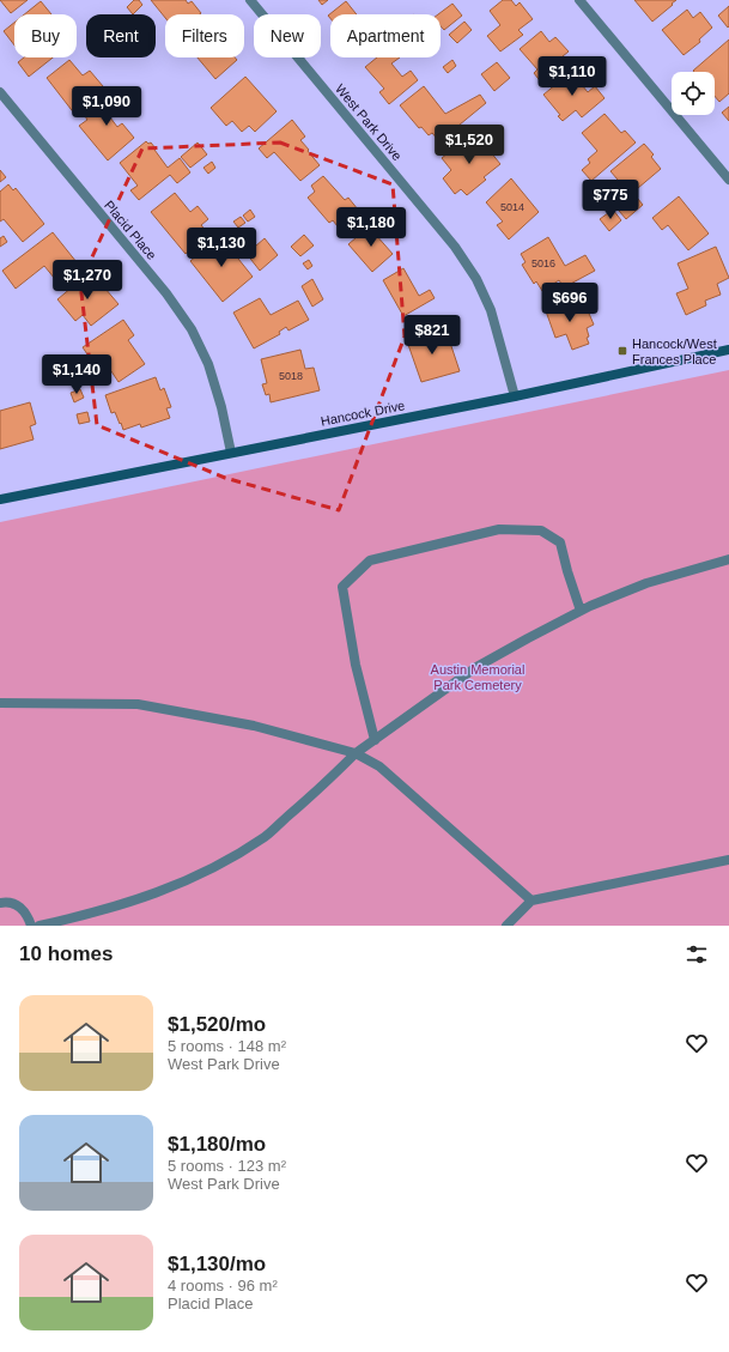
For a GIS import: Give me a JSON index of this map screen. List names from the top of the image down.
{
  "streets": {
    "street": ["West Park Drive", "Placid Place", "Hancock Drive"]
  },
  "crossings": [
    ["West Park Drive", "Hancock Drive"],
    ["Placid Place", "Hancock Drive"]
  ],
  "parks": ["Austin Memorial Park Cemetery"],
  "places": {
    "transit": ["Hancock/West Frances Place"]
  },
  "house_numbers": ["5014", "5016", "5018"],
  "page": {
    "chip": [
      "Buy",
      "Rent",
      "Filters",
      "New",
      "Apartment"
    ],
    "price": [
      "$1,110",
      "$1,090",
      "$1,520",
      "$775",
      "$1,180",
      "$1,130",
      "$1,270",
      "$696",
      "$821",
      "$1,140"
    ],
    "heading": "10 homes",
    "list": [
      {
        "name": "$1,520/mo",
        "note": "5 rooms · 148 m² · West Park Drive"
      },
      {
        "name": "$1,180/mo",
        "note": "5 rooms · 123 m² · West Park Drive"
      },
      {
        "name": "$1,130/mo",
        "note": "4 rooms · 96 m² · Placid Place"
      }
    ]
  }
}
